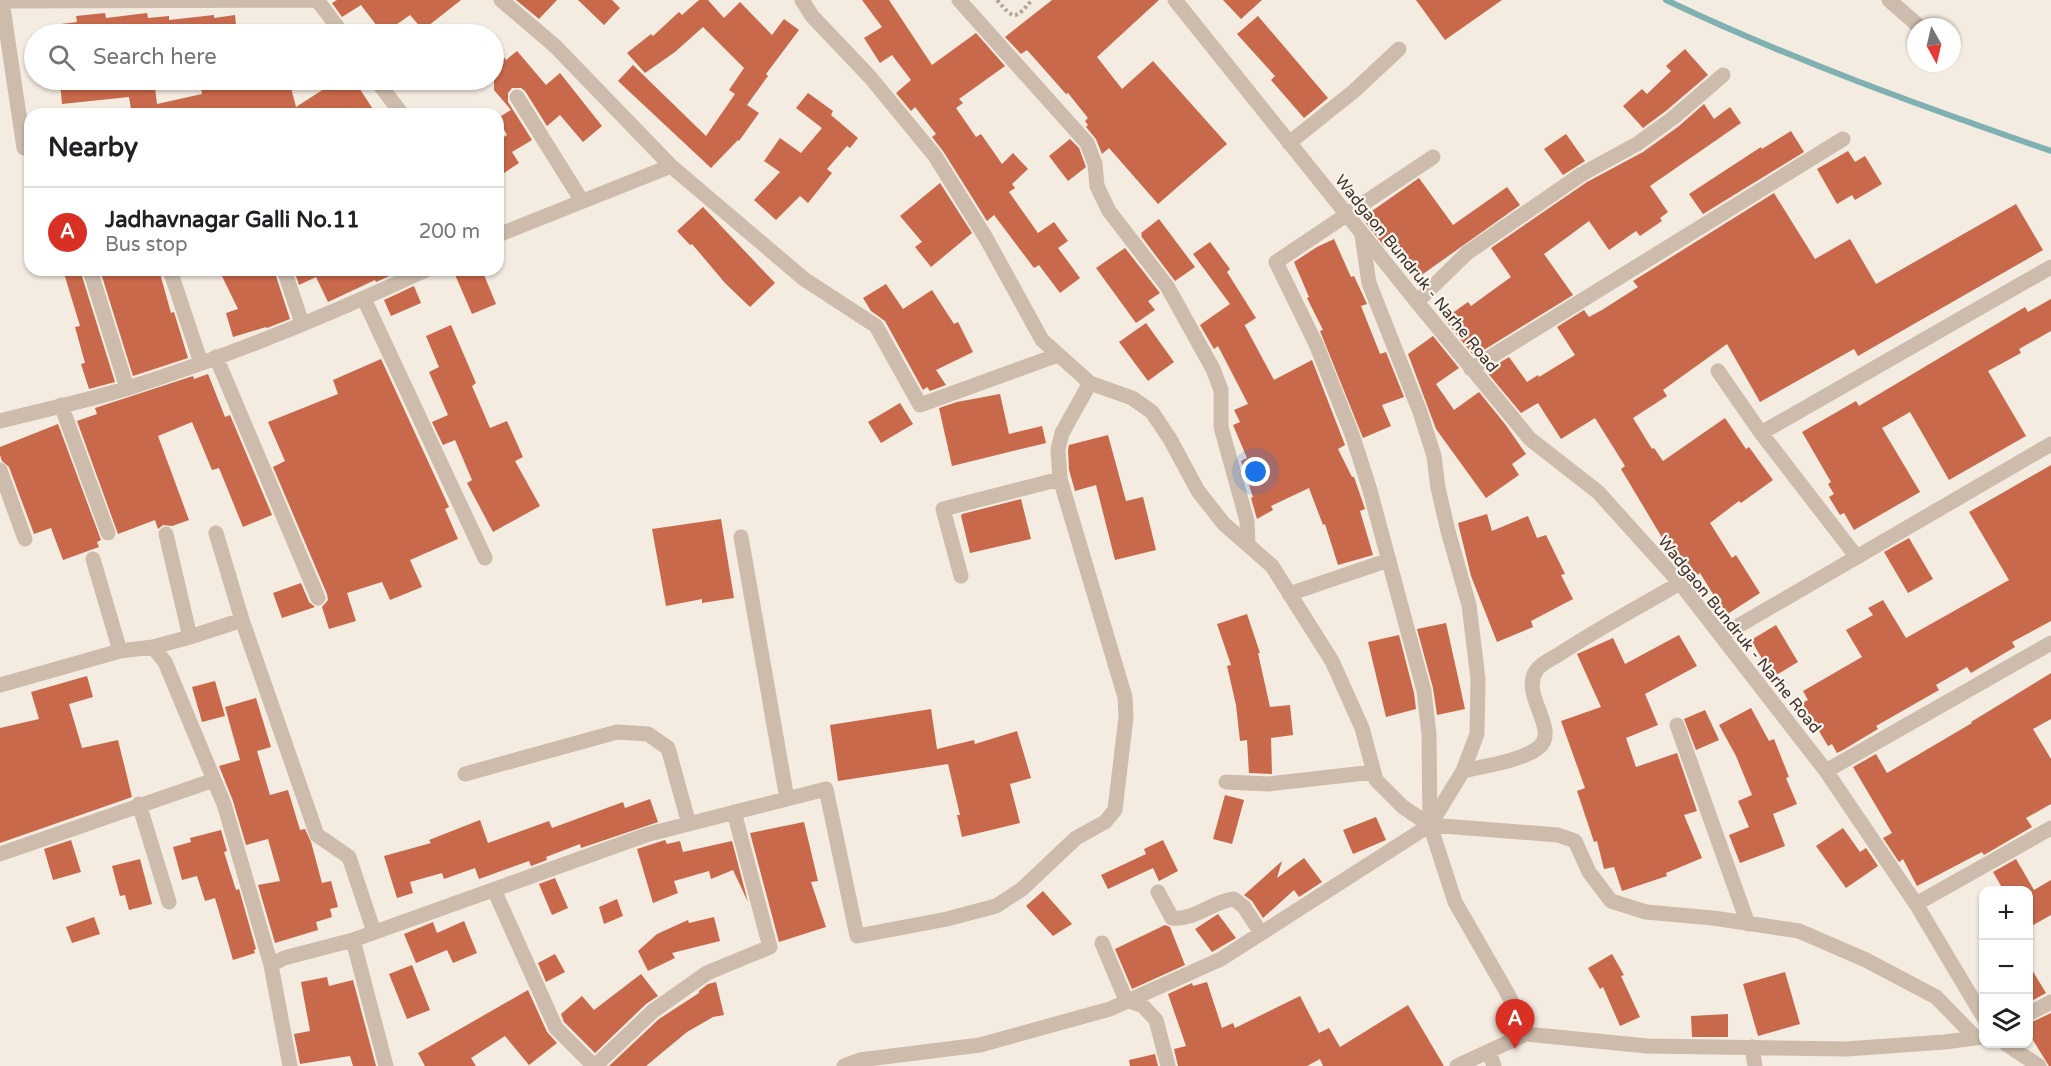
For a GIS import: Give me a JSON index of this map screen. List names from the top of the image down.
{
  "streets": {
    "street": ["Wadgaon Bundruk - Narhe Road"]
  },
  "north": "bottom",
  "page": {
    "search": "Search here",
    "heading": "Nearby",
    "list": [
      {
        "mark": "A",
        "name": "Jadhavnagar Galli No.11",
        "note": "Bus stop",
        "value": "200 m"
      }
    ],
    "map_buttons": ["+", "−"],
    "pins": "A"
  }
}
